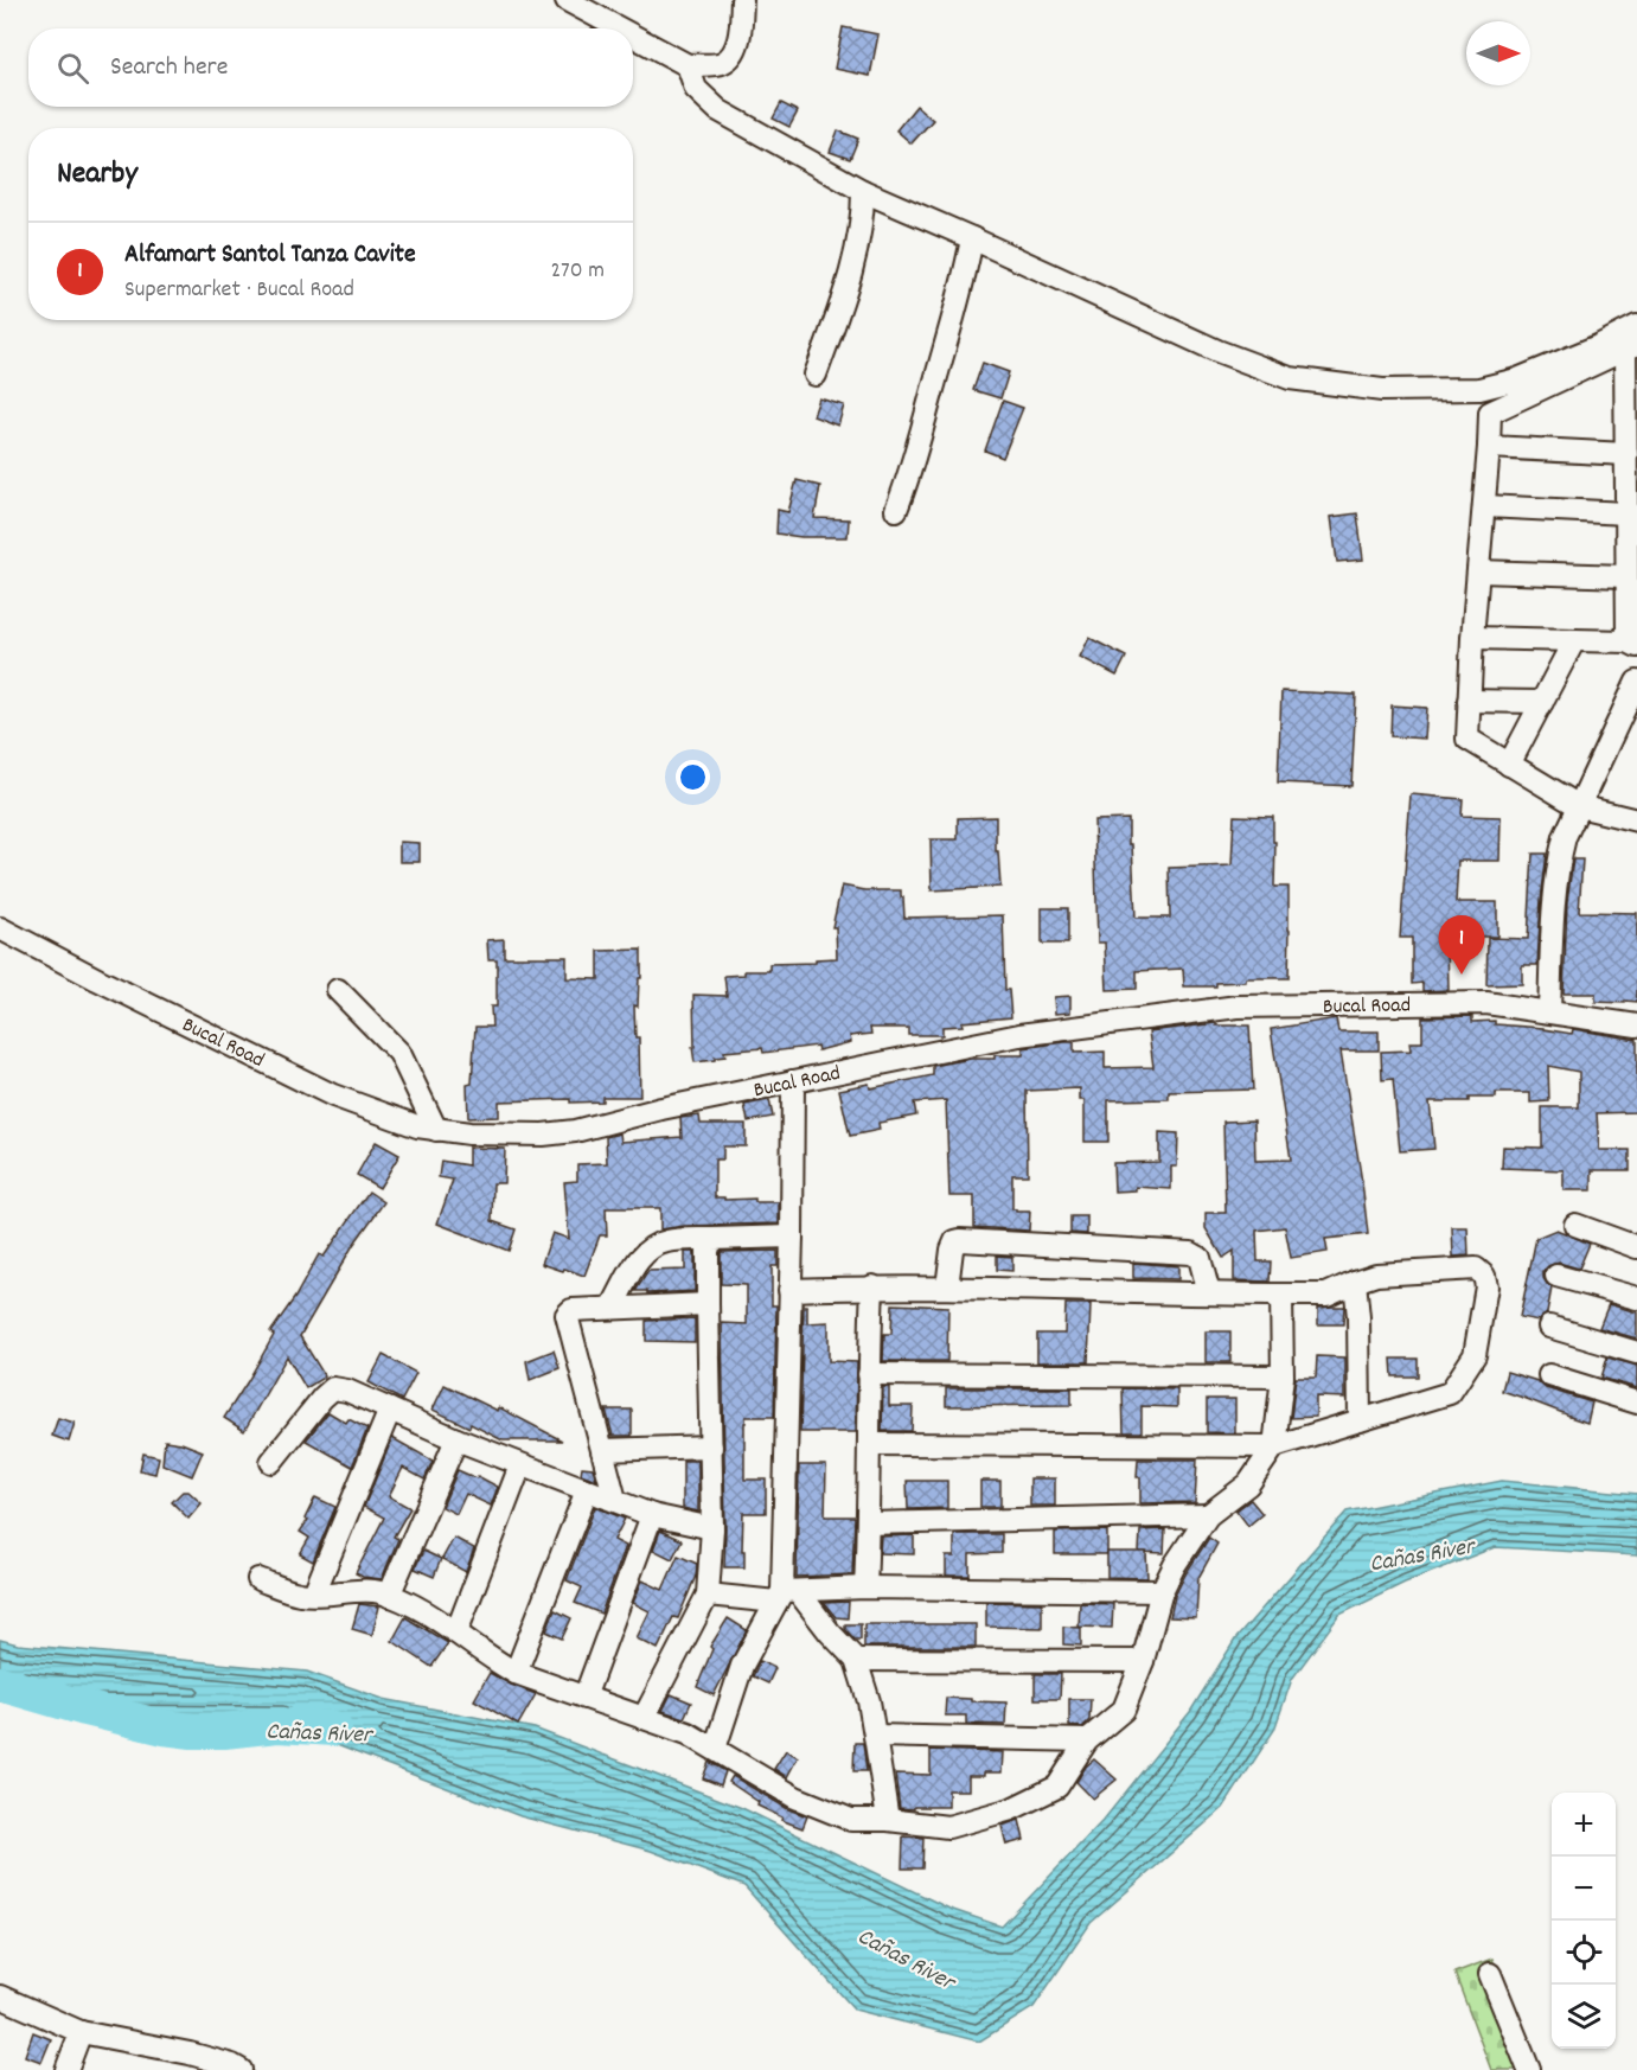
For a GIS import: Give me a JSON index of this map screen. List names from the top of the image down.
{
  "streets": {
    "street": ["Bucal Road"]
  },
  "water": ["Cañas River"],
  "north": "right",
  "page": {
    "search": "Search here",
    "heading": "Nearby",
    "list": [
      {
        "mark": "1",
        "name": "Alfamart Santol Tanza Cavite",
        "note": "Supermarket · Bucal Road",
        "value": "270 m"
      }
    ],
    "pins": "1",
    "map_buttons": ["+", "−"]
  }
}
